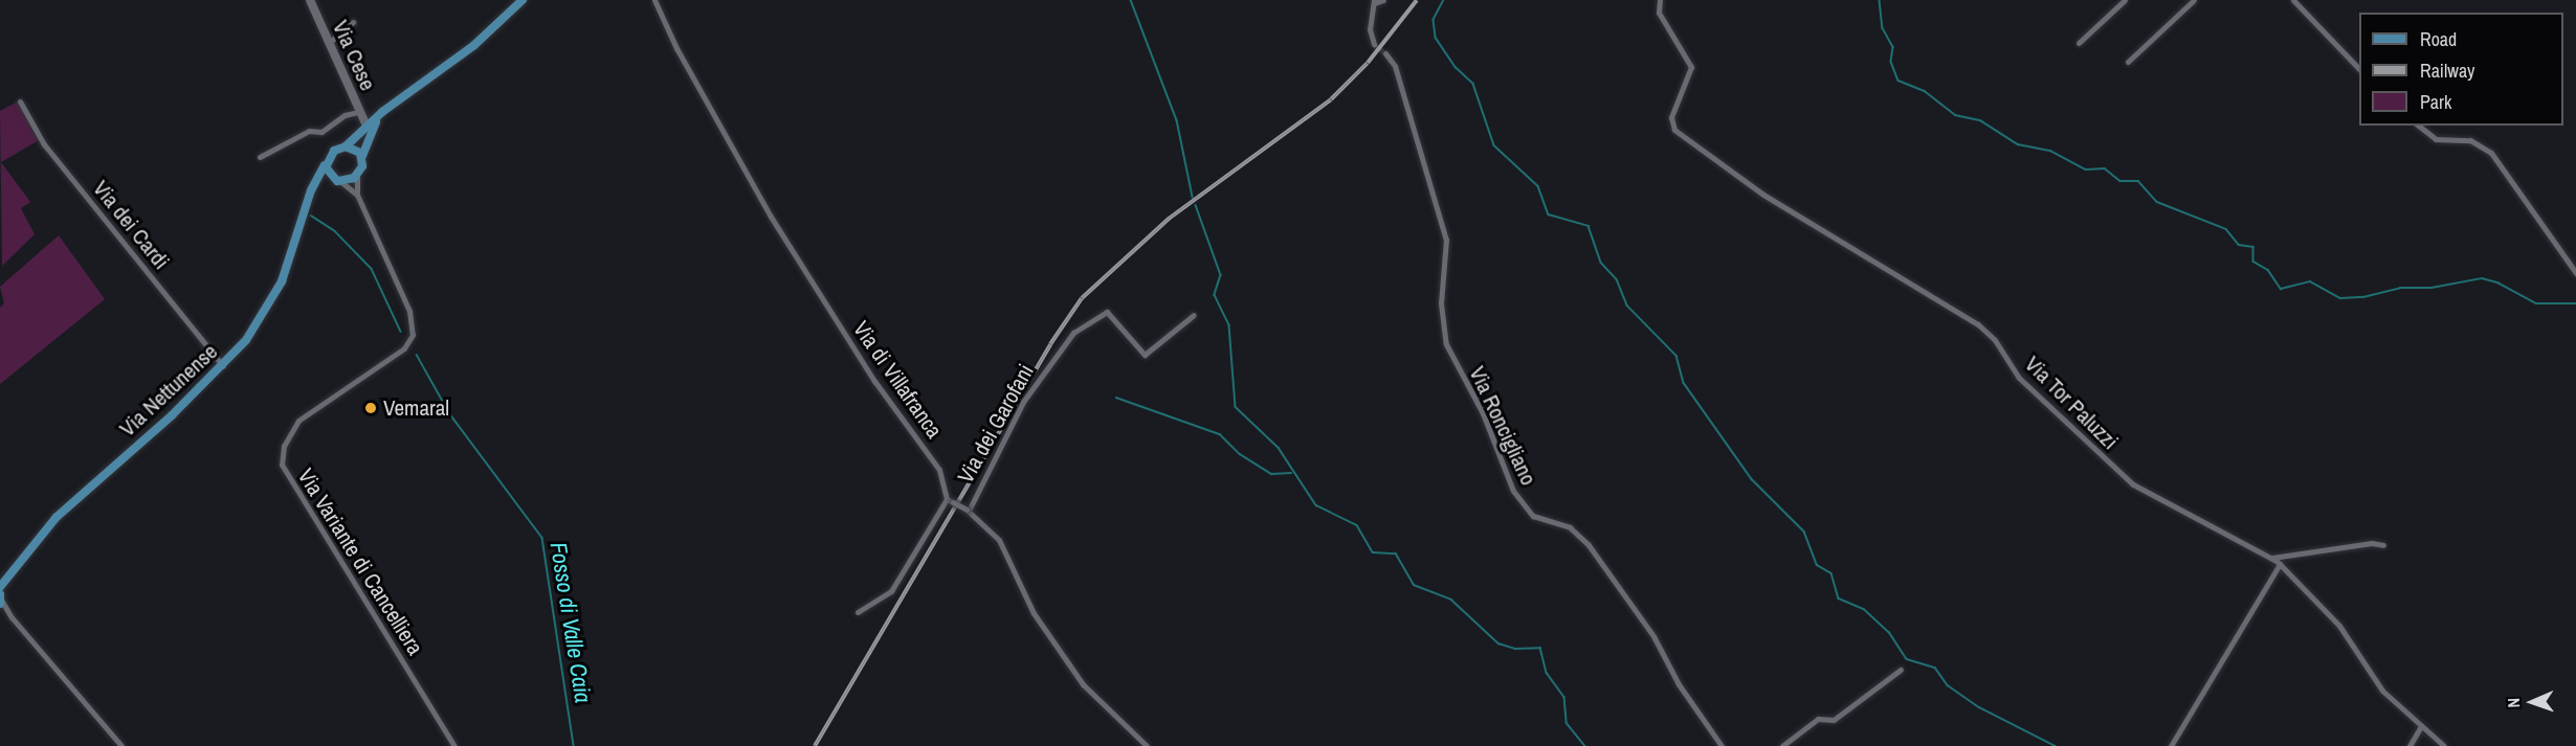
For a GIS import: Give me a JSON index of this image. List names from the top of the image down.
{
  "streets": {
    "main road": ["Via Nettunense"],
    "street": [
      "Via Cese",
      "Via dei Cardi",
      "Via di Villafranca",
      "Via Tor Paluzzi",
      "Via dei Garofani",
      "Via Roncigliano",
      "Via Variante di Cancelliera"
    ]
  },
  "crossings": [
    ["Via Cese", "Via Nettunense"],
    ["Via dei Cardi", "Via Nettunense"],
    ["Via Nettunense", "Via Variante di Cancelliera"]
  ],
  "water": ["Fosso di Valle Caia"],
  "places": ["Vemaral"],
  "legend": ["Road", "Railway", "Park"],
  "north": "left"
}
